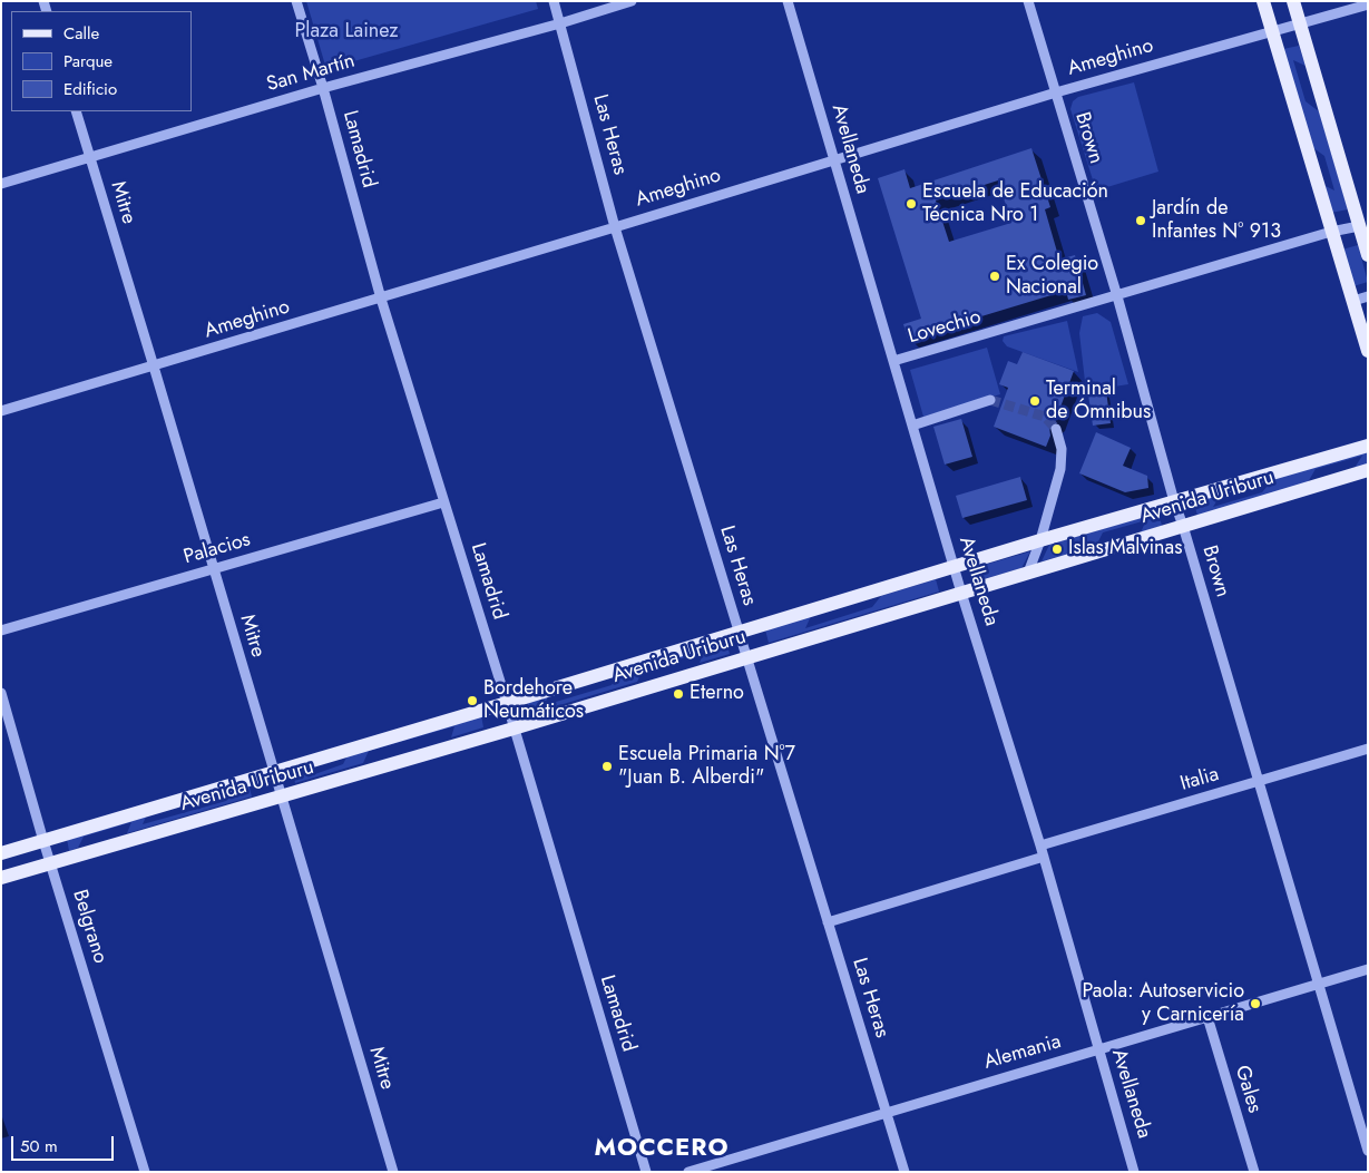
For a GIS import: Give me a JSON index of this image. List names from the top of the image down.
{
  "streets": {
    "main road": ["Avenida Uriburu"],
    "street": [
      "Ameghino",
      "San Martín",
      "Las Heras",
      "Brown",
      "Lamadrid",
      "Avellaneda",
      "Mitre",
      "Lovechio",
      "Palacios",
      "Italia",
      "Belgrano",
      "Alemania",
      "Gales"
    ]
  },
  "crossings": [
    ["Ameghino", "Las Heras"],
    ["Ameghino", "Brown"],
    ["Ameghino", "Lamadrid"],
    ["Ameghino", "Avellaneda"],
    ["Ameghino", "Mitre"],
    ["San Martín", "Las Heras"],
    ["San Martín", "Lamadrid"],
    ["San Martín", "Mitre"],
    ["Las Heras", "Avenida Uriburu"],
    ["Las Heras", "Alemania"],
    ["Brown", "Lovechio"],
    ["Brown", "Avenida Uriburu"],
    ["Brown", "Italia"],
    ["Brown", "Alemania"],
    ["Lamadrid", "Avenida Uriburu"],
    ["Lamadrid", "Palacios"],
    ["Avellaneda", "Lovechio"],
    ["Avellaneda", "Avenida Uriburu"],
    ["Avellaneda", "Italia"],
    ["Avellaneda", "Alemania"],
    ["Mitre", "Avenida Uriburu"],
    ["Mitre", "Palacios"],
    ["Avenida Uriburu", "Belgrano"],
    ["Alemania", "Gales"]
  ],
  "districts": ["MOCCERO"],
  "parks": ["Plaza Lainez"],
  "places": [
    "Escuela de Educación Técnica Nro 1",
    "Jardín de Infantes N° 913",
    "Ex Colegio Nacional",
    "Terminal de Ómnibus",
    "Islas Malvinas",
    "Eterno",
    "Bordehore Neumáticos",
    "Escuela Primaria N°7 \"Juan B. Alberdi\"",
    "Paola: Autoservicio y Carnicería"
  ],
  "legend": ["Calle", "Parque", "Edificio"],
  "scale_bar": "50 m"
}
